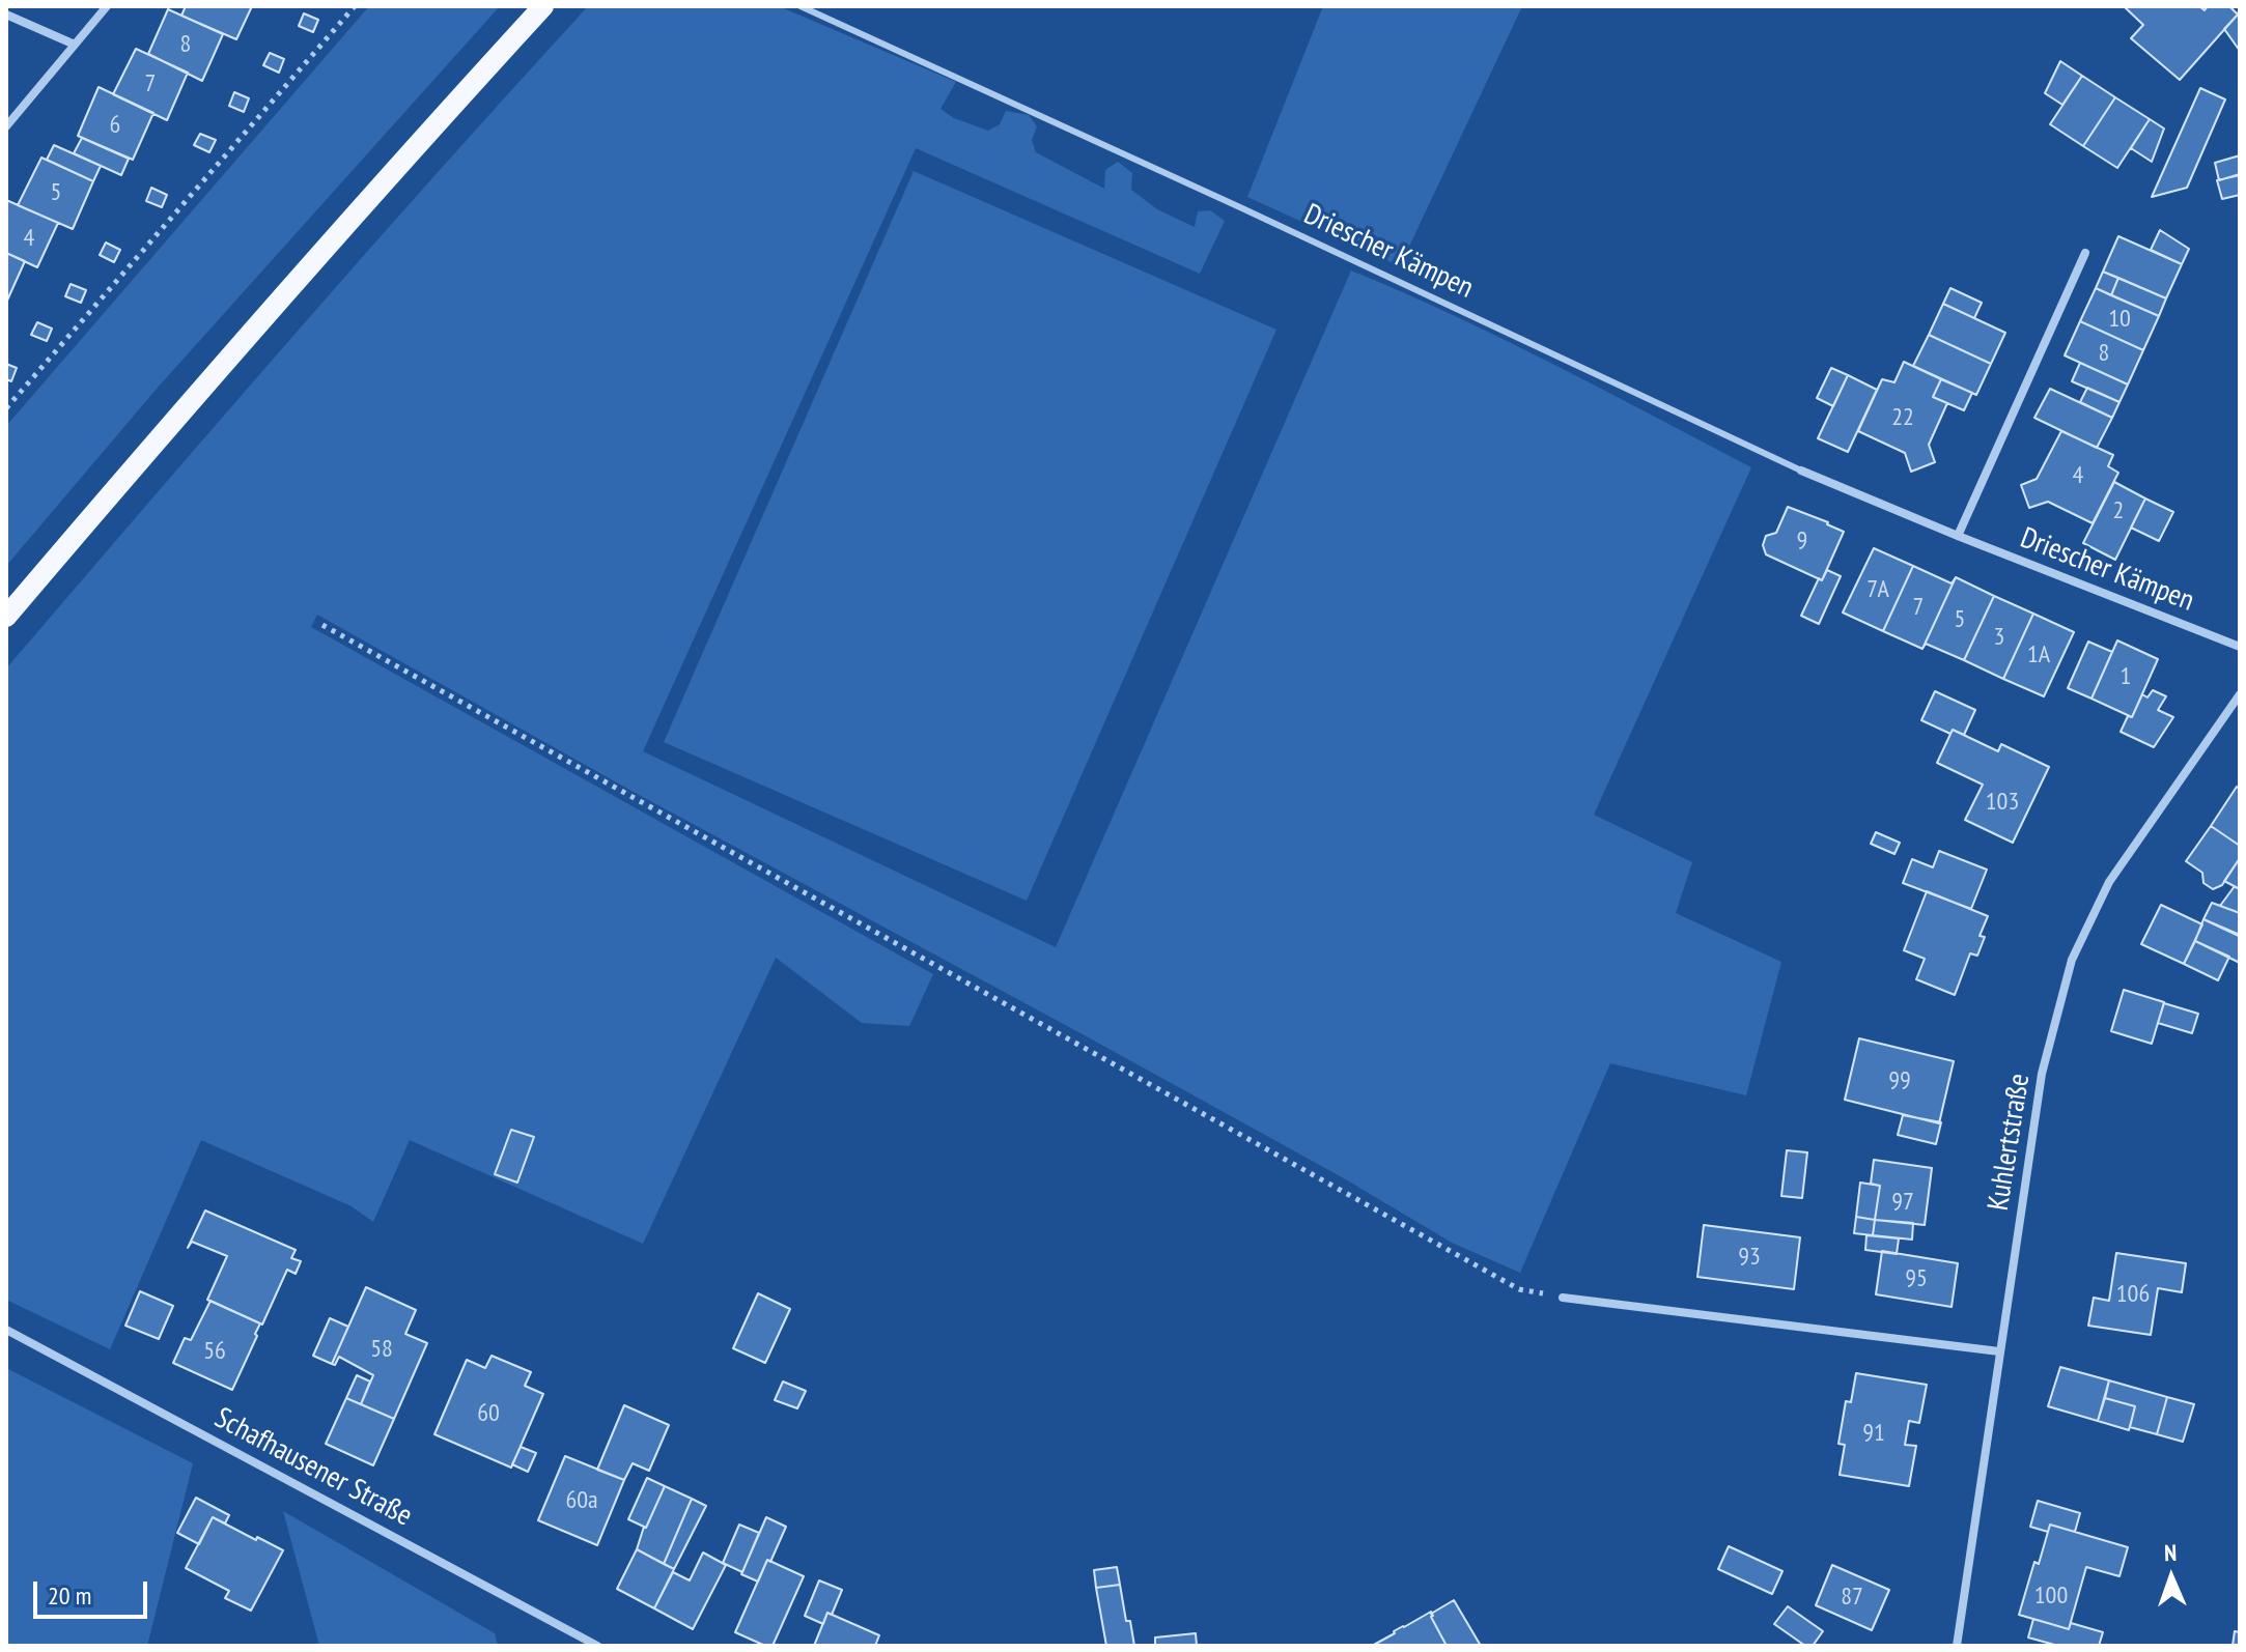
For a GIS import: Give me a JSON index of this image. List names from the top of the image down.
{
  "streets": {
    "street": ["Driescher Kämpen", "Kuhlertstraße", "Schafhausener Straße"]
  },
  "house_numbers": [
    "8",
    "7",
    "6",
    "5",
    "4",
    "10",
    "8",
    "22",
    "4",
    "2",
    "9",
    "7A",
    "7",
    "5",
    "3",
    "1A",
    "1",
    "103",
    "99",
    "97",
    "93",
    "95",
    "106",
    "58",
    "56",
    "60",
    "91",
    "60a",
    "100",
    "87"
  ],
  "scale_bar": "20 m",
  "north": "top"
}
